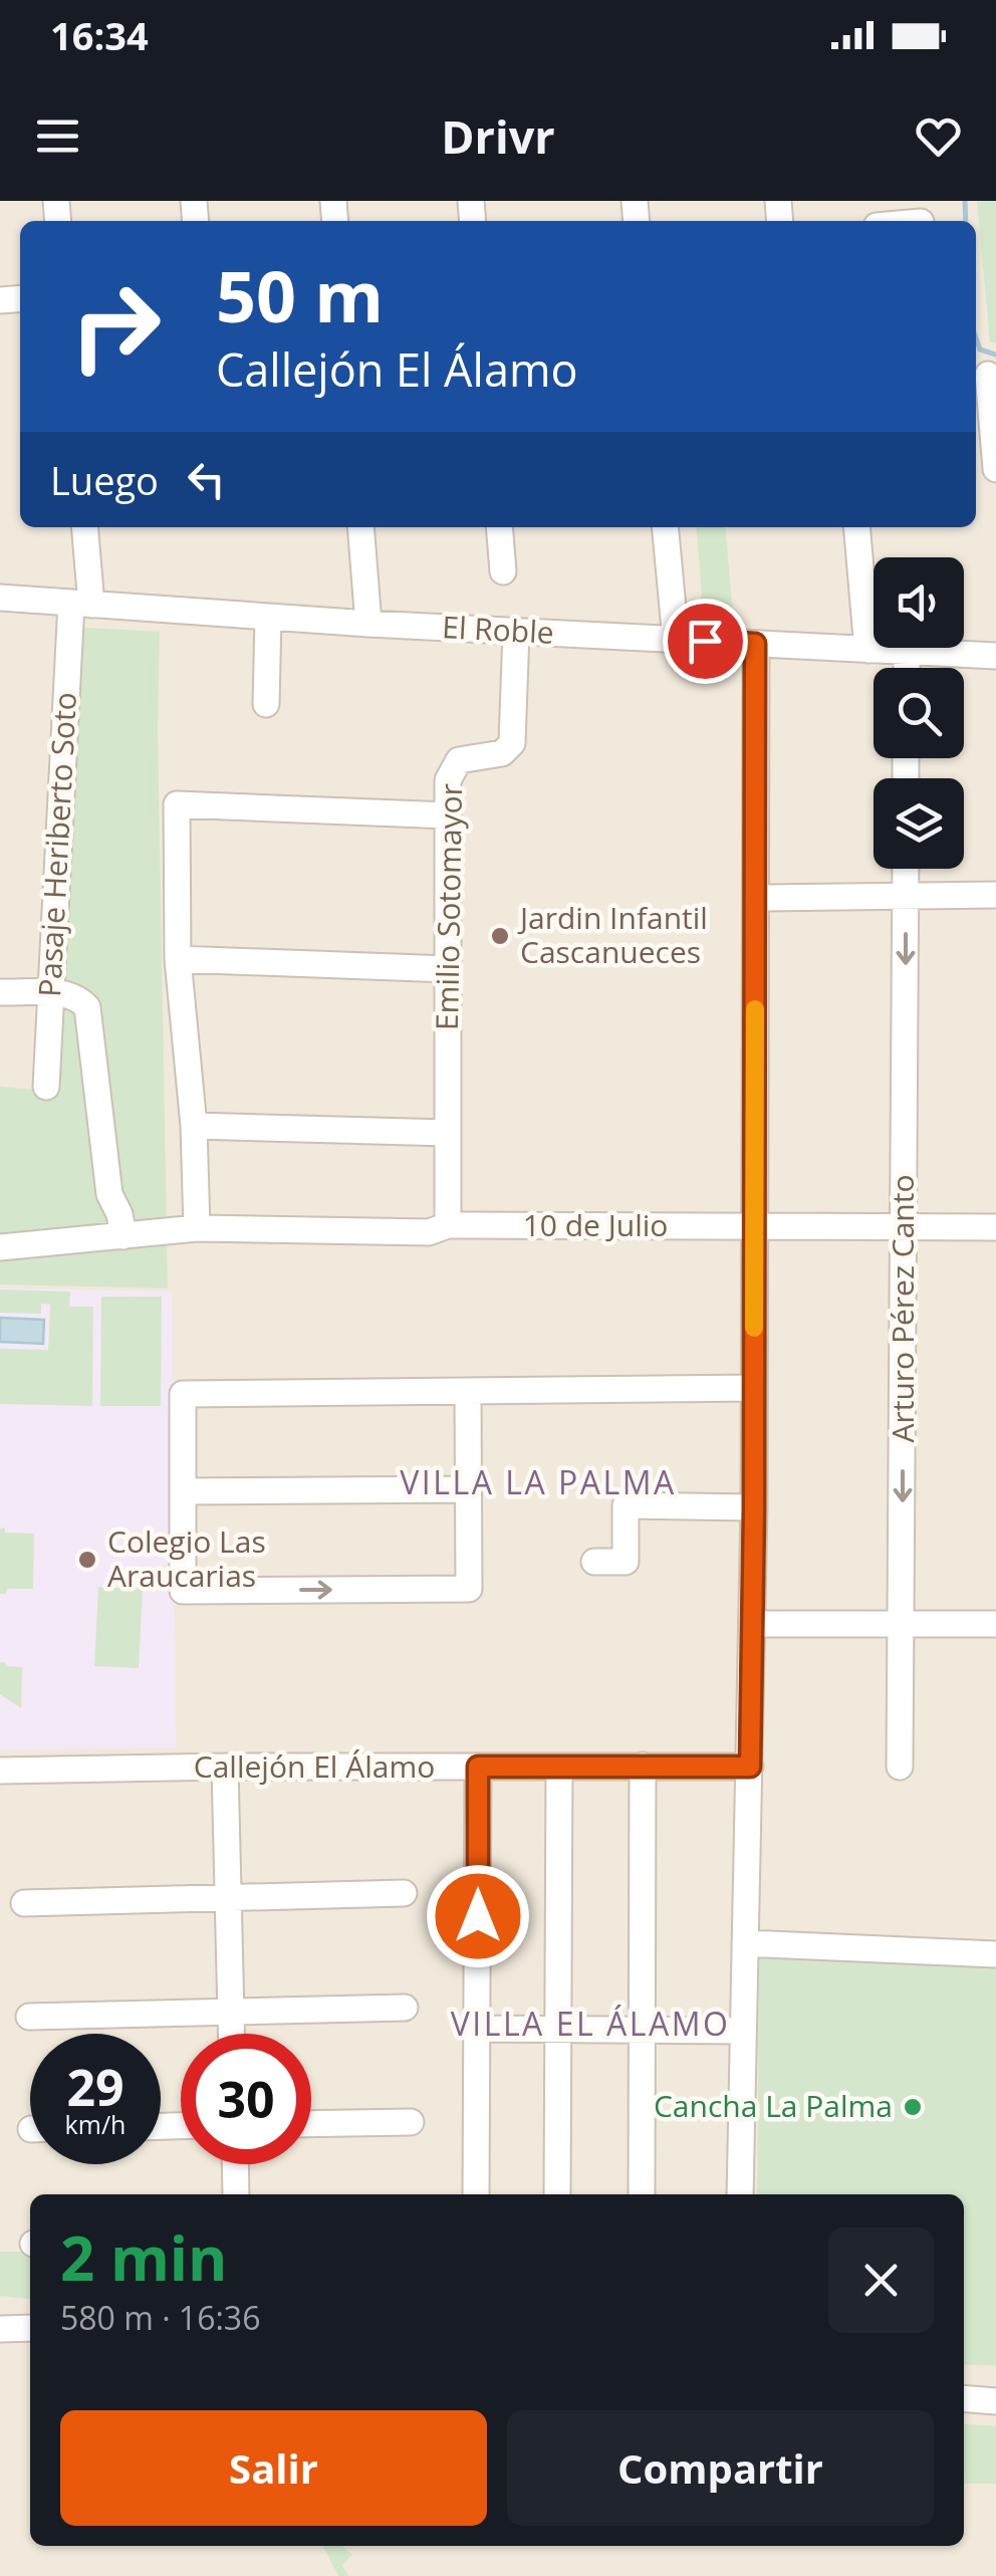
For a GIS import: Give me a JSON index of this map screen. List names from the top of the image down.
{
  "streets": {
    "street": [
      "El Roble",
      "Pasaje Heriberto Soto",
      "Emilio Sotomayor",
      "10 de Julio",
      "Arturo Pérez Canto",
      "Callejón El Álamo"
    ]
  },
  "crossings": [
    ["El Roble", "Pasaje Heriberto Soto"],
    ["El Roble", "Emilio Sotomayor"],
    ["Emilio Sotomayor", "10 de Julio"],
    ["10 de Julio", "Arturo Pérez Canto"]
  ],
  "districts": ["VILLA LA PALMA", "VILLA EL ÁLAMO"],
  "places": ["Jardin Infantil Cascanueces", "Colegio Las Araucarias", "Cancha La Palma"],
  "page": {
    "status": "16:34",
    "header": "Drivr",
    "turn": ["50 m", "Callejón El Álamo"],
    "then": "Luego",
    "speed": "29 km/h",
    "limit": "30",
    "heading": ["2 min", "580 m · 16:36"],
    "buttons": ["Salir", "Compartir"]
  }
}
